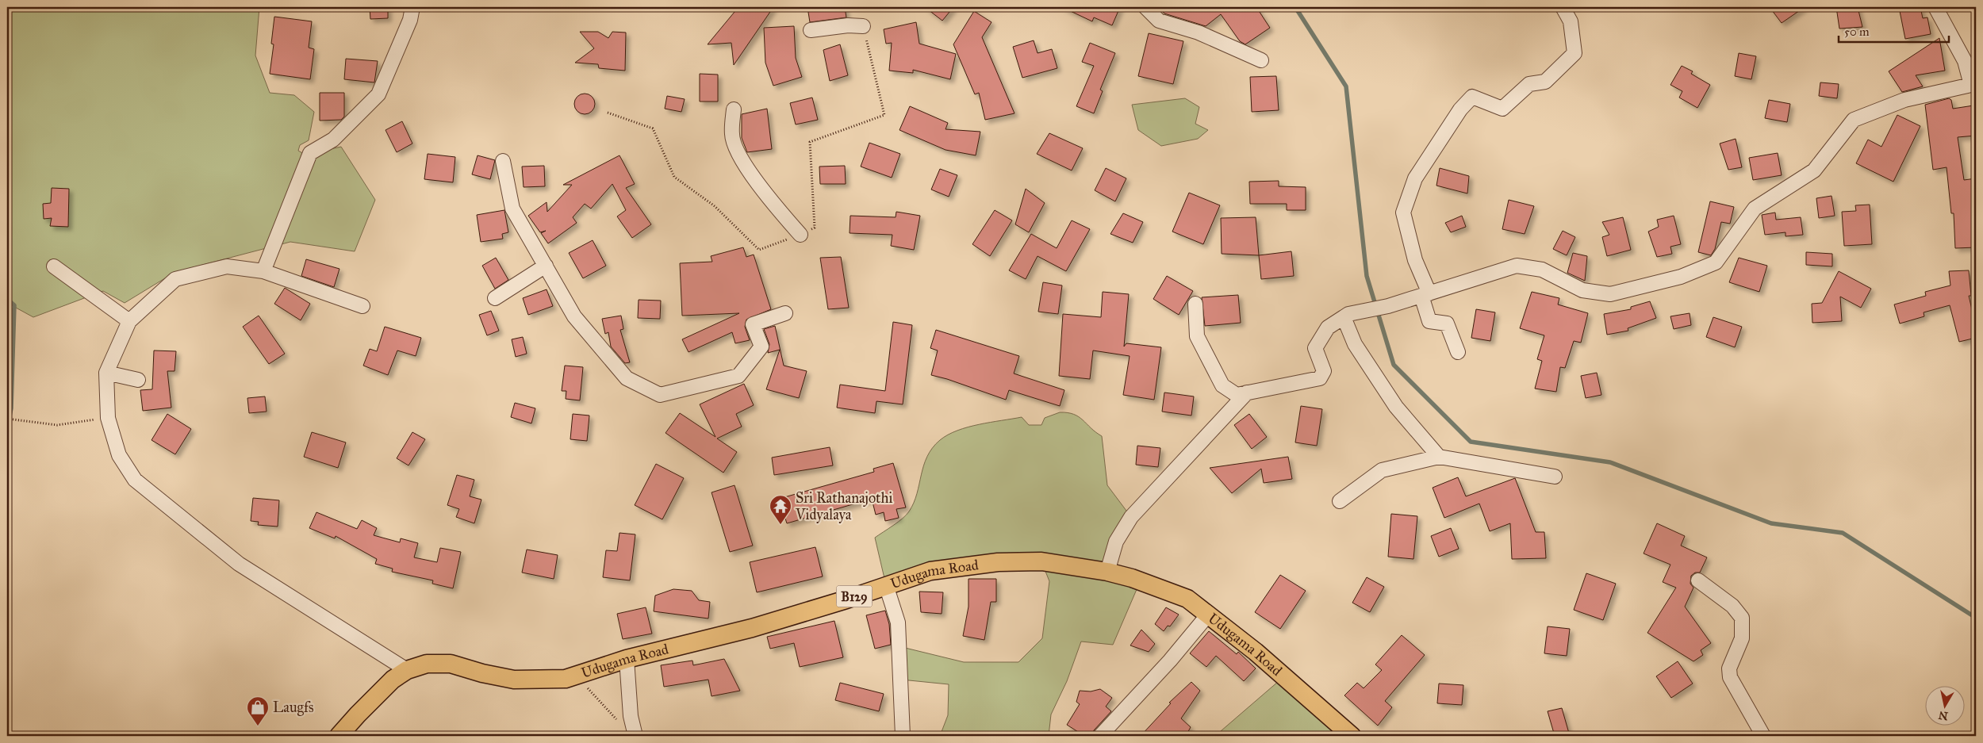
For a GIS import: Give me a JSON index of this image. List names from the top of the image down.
{
  "streets": {
    "main road": ["Udugama Road", "B129"]
  },
  "places": {
    "temple": ["Sri Rathanajothi Vidyalaya"],
    "shop": ["Laugfs"]
  },
  "scale_bar": "50 m",
  "north": "bottom"
}
